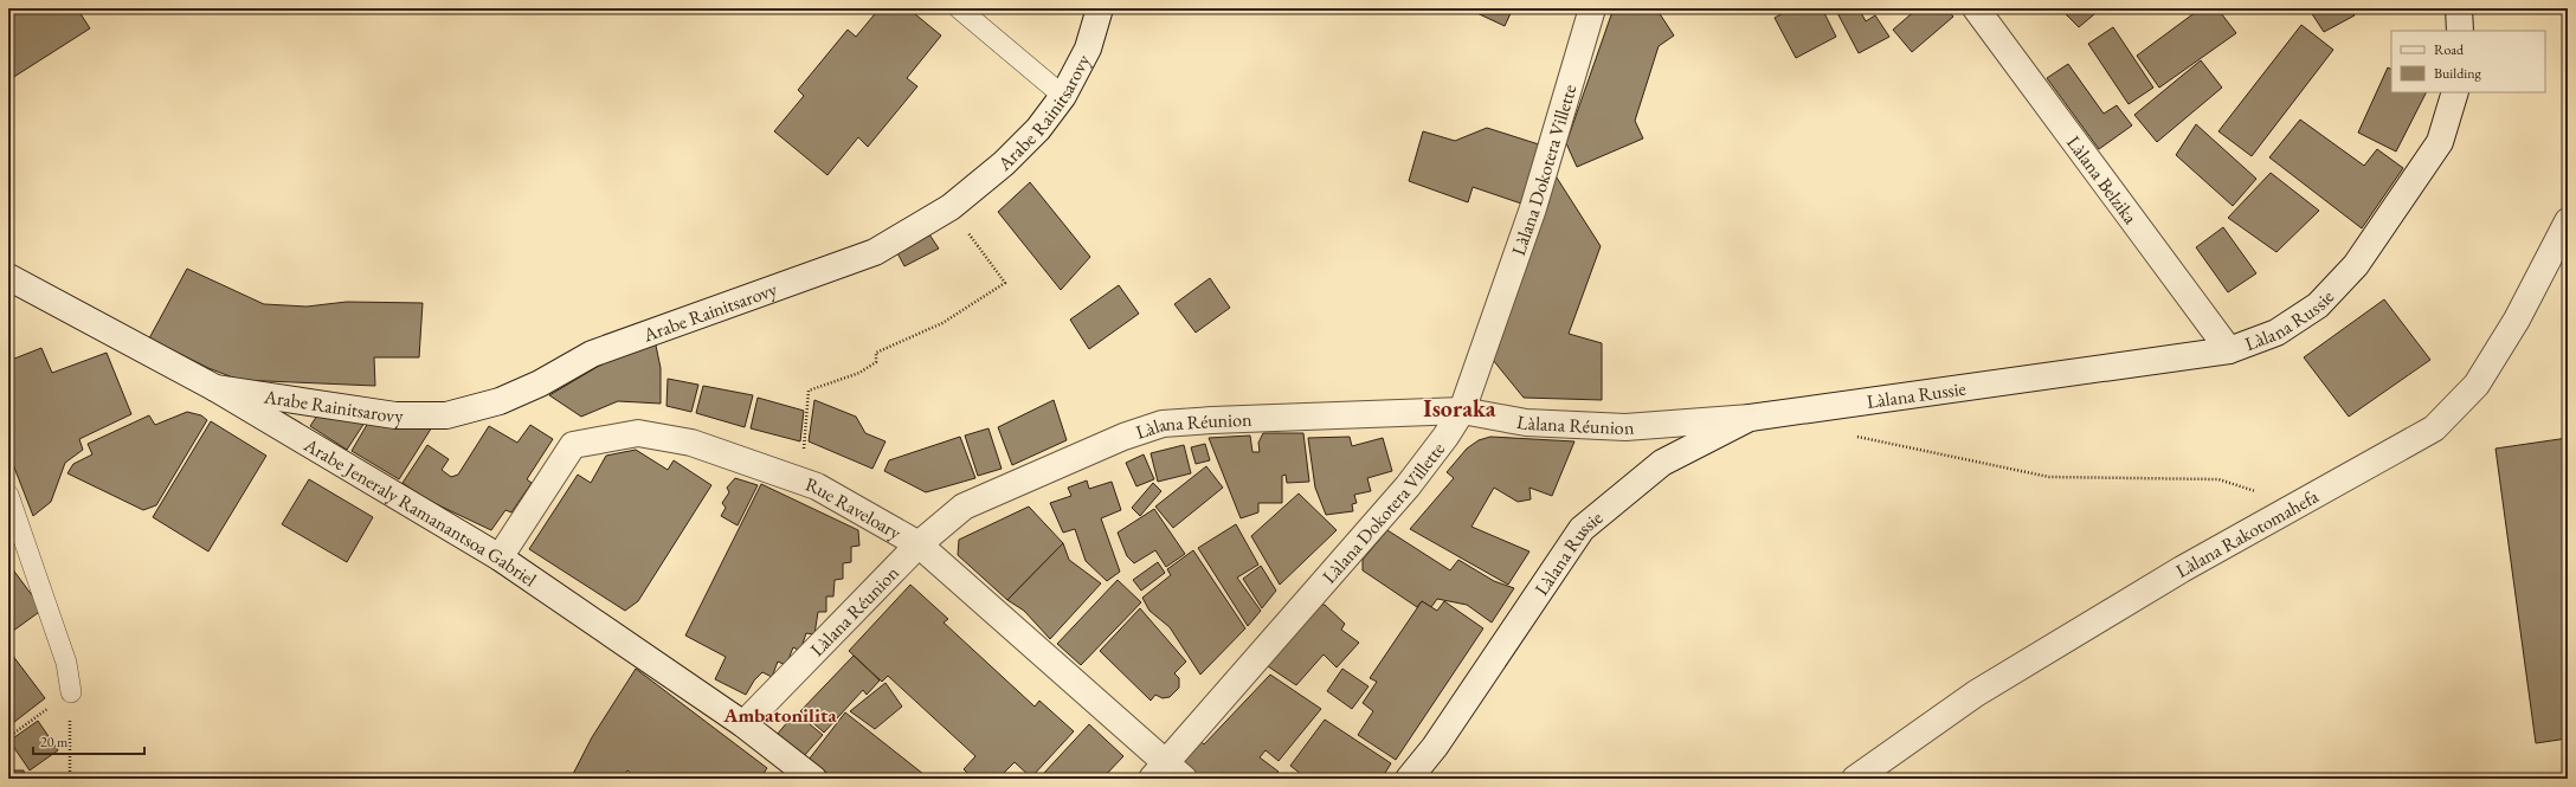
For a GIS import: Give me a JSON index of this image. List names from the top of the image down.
{
  "streets": {
    "street": [
      "Arabe Rainitsarovy",
      "Làlana Dokotera Villette",
      "Làlana Belzika",
      "Làlana Russie",
      "Làlana Réunion",
      "Rue Raveloary",
      "Arabe Jeneraly Ramanantsoa Gabriel",
      "Làlana Rakotomahefa"
    ]
  },
  "crossings": [
    ["Arabe Rainitsarovy", "Arabe Jeneraly Ramanantsoa Gabriel"],
    ["Làlana Dokotera Villette", "Làlana Réunion"],
    ["Làlana Dokotera Villette", "Rue Raveloary"],
    ["Làlana Belzika", "Làlana Russie"],
    ["Làlana Russie", "Làlana Réunion"],
    ["Làlana Réunion", "Rue Raveloary"],
    ["Làlana Réunion", "Arabe Jeneraly Ramanantsoa Gabriel"],
    ["Rue Raveloary", "Arabe Jeneraly Ramanantsoa Gabriel"]
  ],
  "districts": ["Isoraka", "Ambatonilita"],
  "legend": ["Road", "Building"],
  "scale_bar": "20 m"
}
